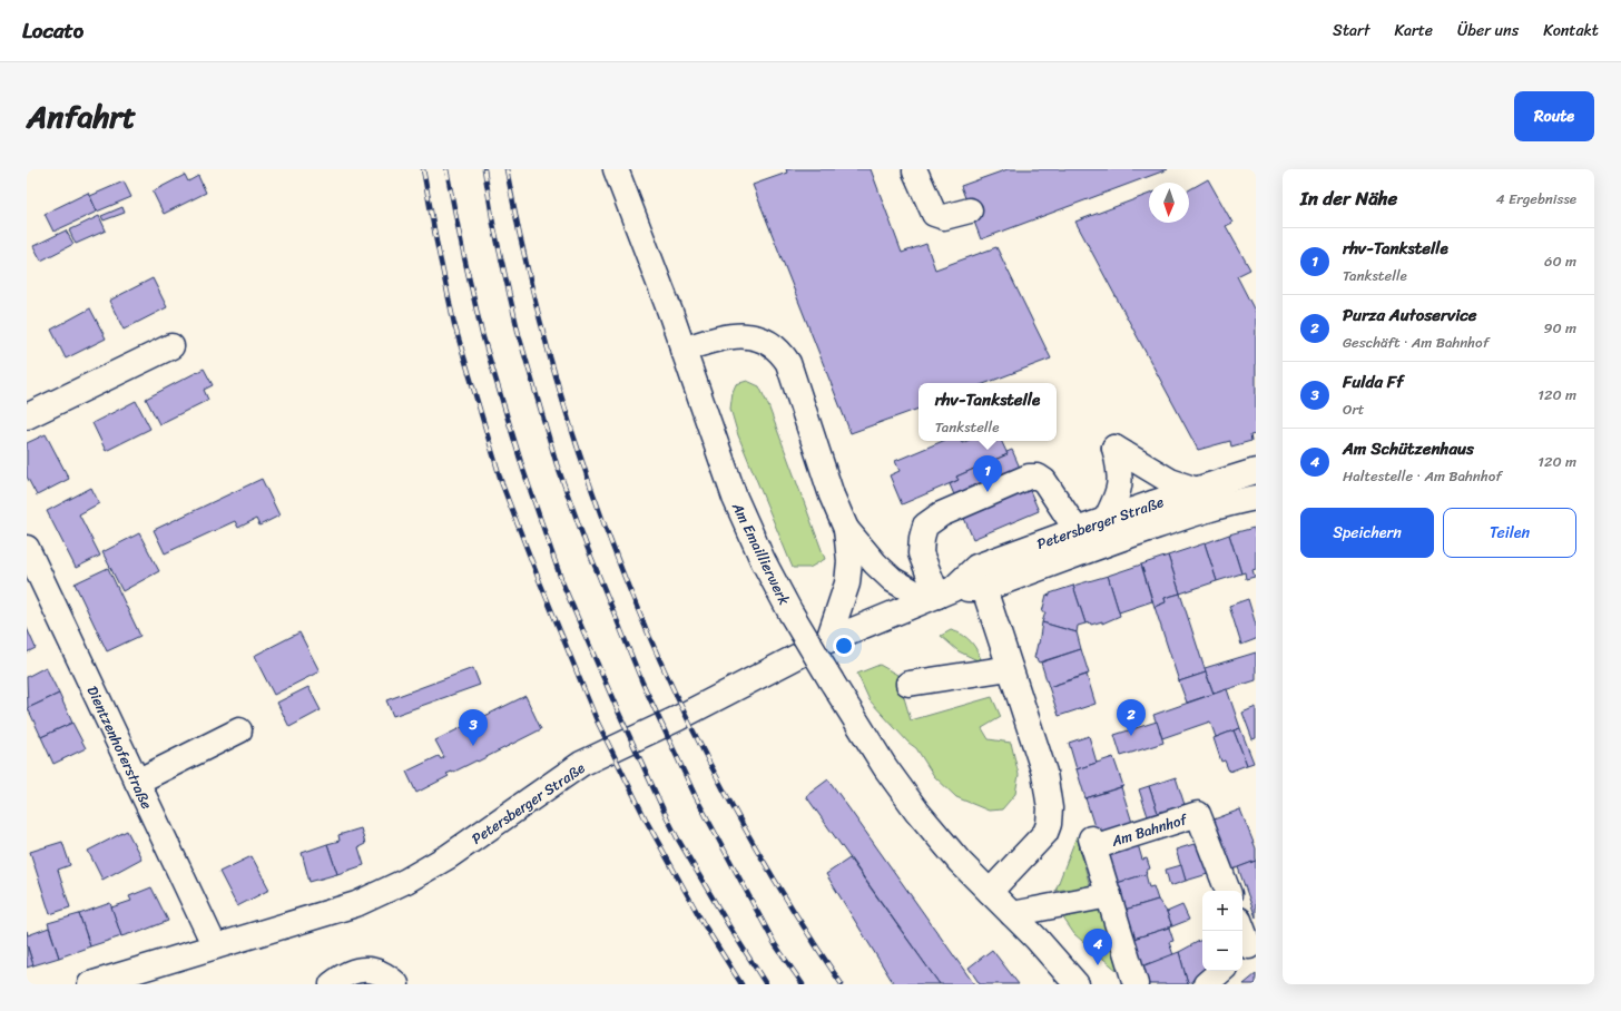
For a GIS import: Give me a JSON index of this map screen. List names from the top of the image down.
{
  "streets": {
    "main road": [
      "Petersberger Straße",
      "Am Emaillierwerk",
      "Dientzenhoferstraße",
      "Am Bahnhof"
    ]
  },
  "crossings": [
    ["Petersberger Straße", "Dientzenhoferstraße"]
  ],
  "north": "bottom",
  "page": {
    "header": "Locato",
    "nav": [
      "Start",
      "Karte",
      "Über uns",
      "Kontakt"
    ],
    "title": "Anfahrt",
    "buttons": [
      "Route",
      ["Speichern", "Teilen"]
    ],
    "heading": ["In der Nähe", "4 Ergebnisse"],
    "list": [
      {
        "mark": "1",
        "name": "rhv-Tankstelle",
        "note": "Tankstelle",
        "value": "60 m"
      },
      {
        "mark": "2",
        "name": "Purza Autoservice",
        "note": "Geschäft · Am Bahnhof",
        "value": "90 m"
      },
      {
        "mark": "3",
        "name": "Fulda Ff",
        "note": "Ort",
        "value": "120 m"
      },
      {
        "mark": "4",
        "name": "Am Schützenhaus",
        "note": "Haltestelle · Am Bahnhof",
        "value": "120 m"
      }
    ],
    "popup": ["rhv-Tankstelle", "Tankstelle"],
    "pins": [
      "1",
      "2",
      "3",
      "4"
    ],
    "map_buttons": ["+", "−"]
  }
}
